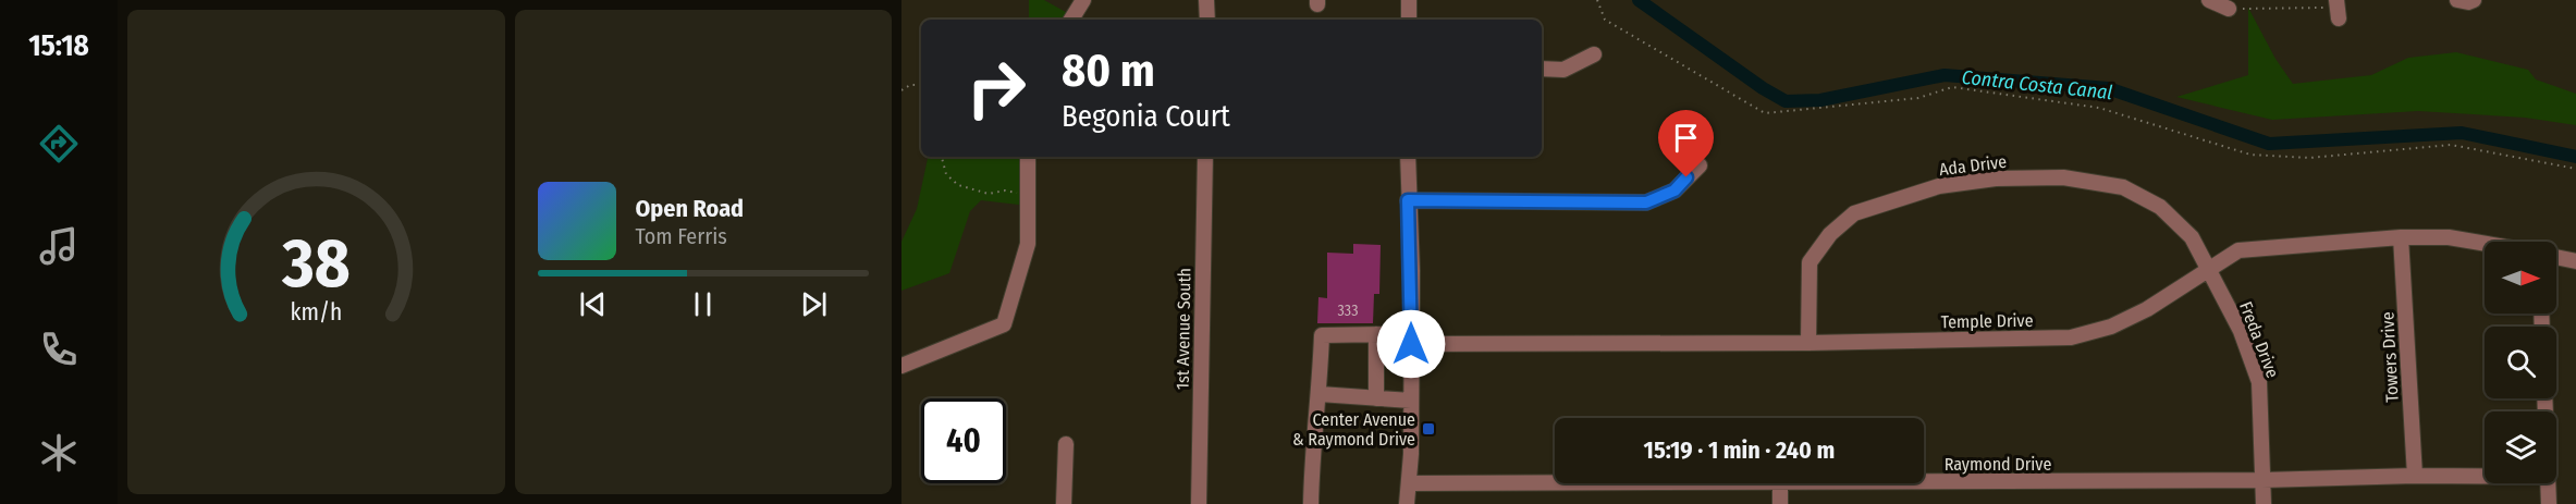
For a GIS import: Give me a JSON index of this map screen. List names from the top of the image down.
{
  "streets": {
    "street": [
      "Ada Drive",
      "Temple Drive",
      "1st Avenue South",
      "Freda Drive",
      "Towers Drive",
      "Raymond Drive"
    ]
  },
  "crossings": [
    ["Ada Drive", "Temple Drive"],
    ["Ada Drive", "Freda Drive"],
    ["Temple Drive", "Freda Drive"],
    ["Temple Drive", "Towers Drive"],
    ["Freda Drive", "Raymond Drive"],
    ["Towers Drive", "Raymond Drive"]
  ],
  "water": ["Contra Costa Canal"],
  "places": {
    "transit": ["Center Avenue & Raymond Drive"]
  },
  "house_numbers": ["333"],
  "north": "right",
  "page": {
    "tabs": "15:18",
    "turn": ["80 m", "Begonia Court"],
    "song": ["Open Road", "Tom Ferris"],
    "limit": "40",
    "trip": "15:19 · 1 min · 240 m",
    "gauge": ["38", "km/h"]
  }
}
